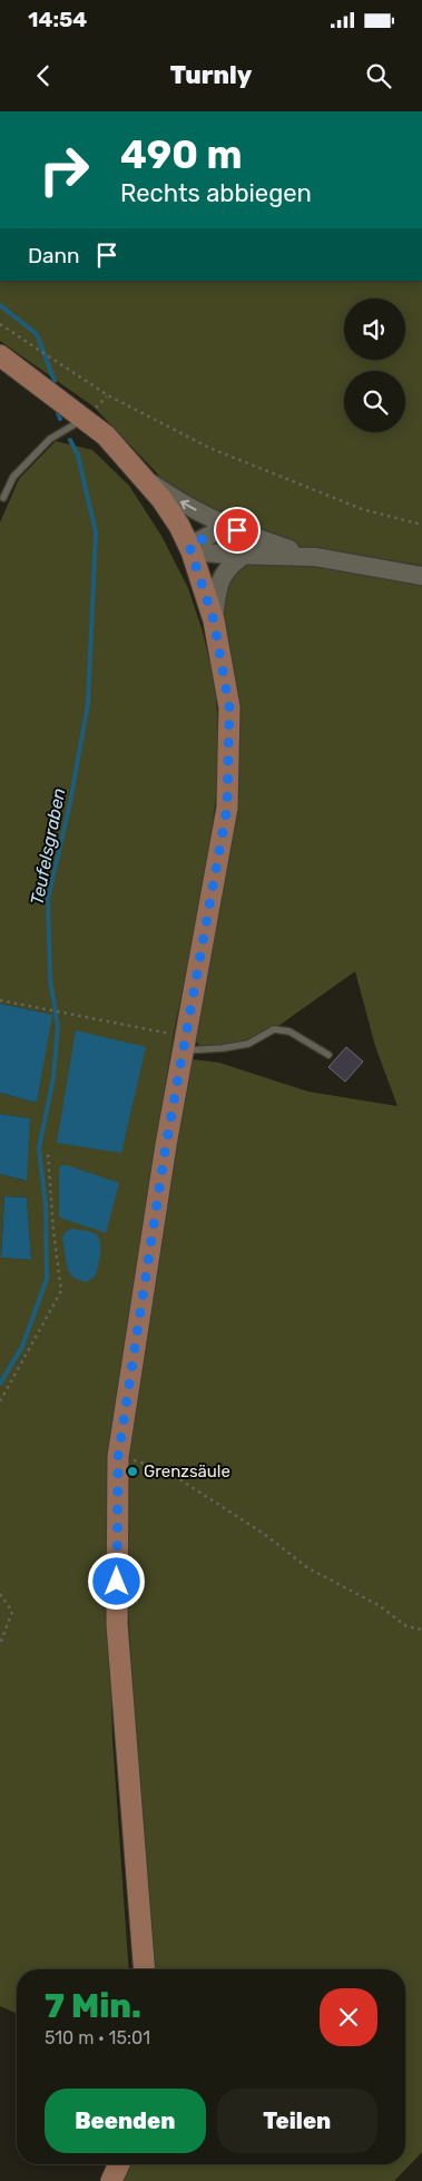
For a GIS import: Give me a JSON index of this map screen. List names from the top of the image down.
{
  "water": ["Teufelsgraben"],
  "places": ["Grenzsäule"],
  "page": {
    "status": "14:54",
    "header": "Turnly",
    "turn": ["490 m", "Rechts abbiegen"],
    "then": "Dann",
    "heading": ["7 Min.", "510 m · 15:01"],
    "buttons": ["Beenden", "Teilen"]
  }
}
